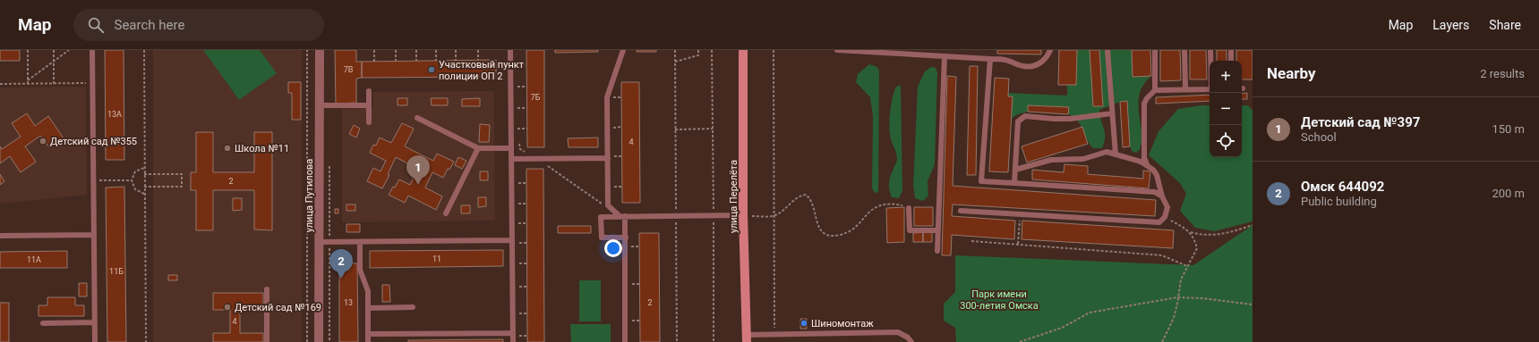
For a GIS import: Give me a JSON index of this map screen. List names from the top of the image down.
{
  "streets": {
    "main road": ["улица Перелёта"],
    "street": ["улица Путилова"]
  },
  "parks": ["Парк имени 300-летия Омска"],
  "places": [
    "Участковый пункт полиции ОП 2",
    "Детский сад №355",
    "Школа №11",
    "Детский сад №169",
    "Шиномонтаж"
  ],
  "house_numbers": [
    "7В",
    "7Б",
    "13А",
    "4",
    "2",
    "11",
    "11А",
    "11Б",
    "13",
    "2",
    "4"
  ],
  "page": {
    "header": "Map",
    "search": "Search here",
    "nav": ["Map", "Layers", "Share"],
    "heading": ["Nearby", "2 results"],
    "map_buttons": ["+", "−"],
    "list": [
      {
        "mark": "1",
        "name": "Детский сад №397",
        "note": "School",
        "value": "150 m"
      },
      {
        "mark": "2",
        "name": "Омск 644092",
        "note": "Public building",
        "value": "200 m"
      }
    ],
    "pins": ["1", "2"]
  }
}
